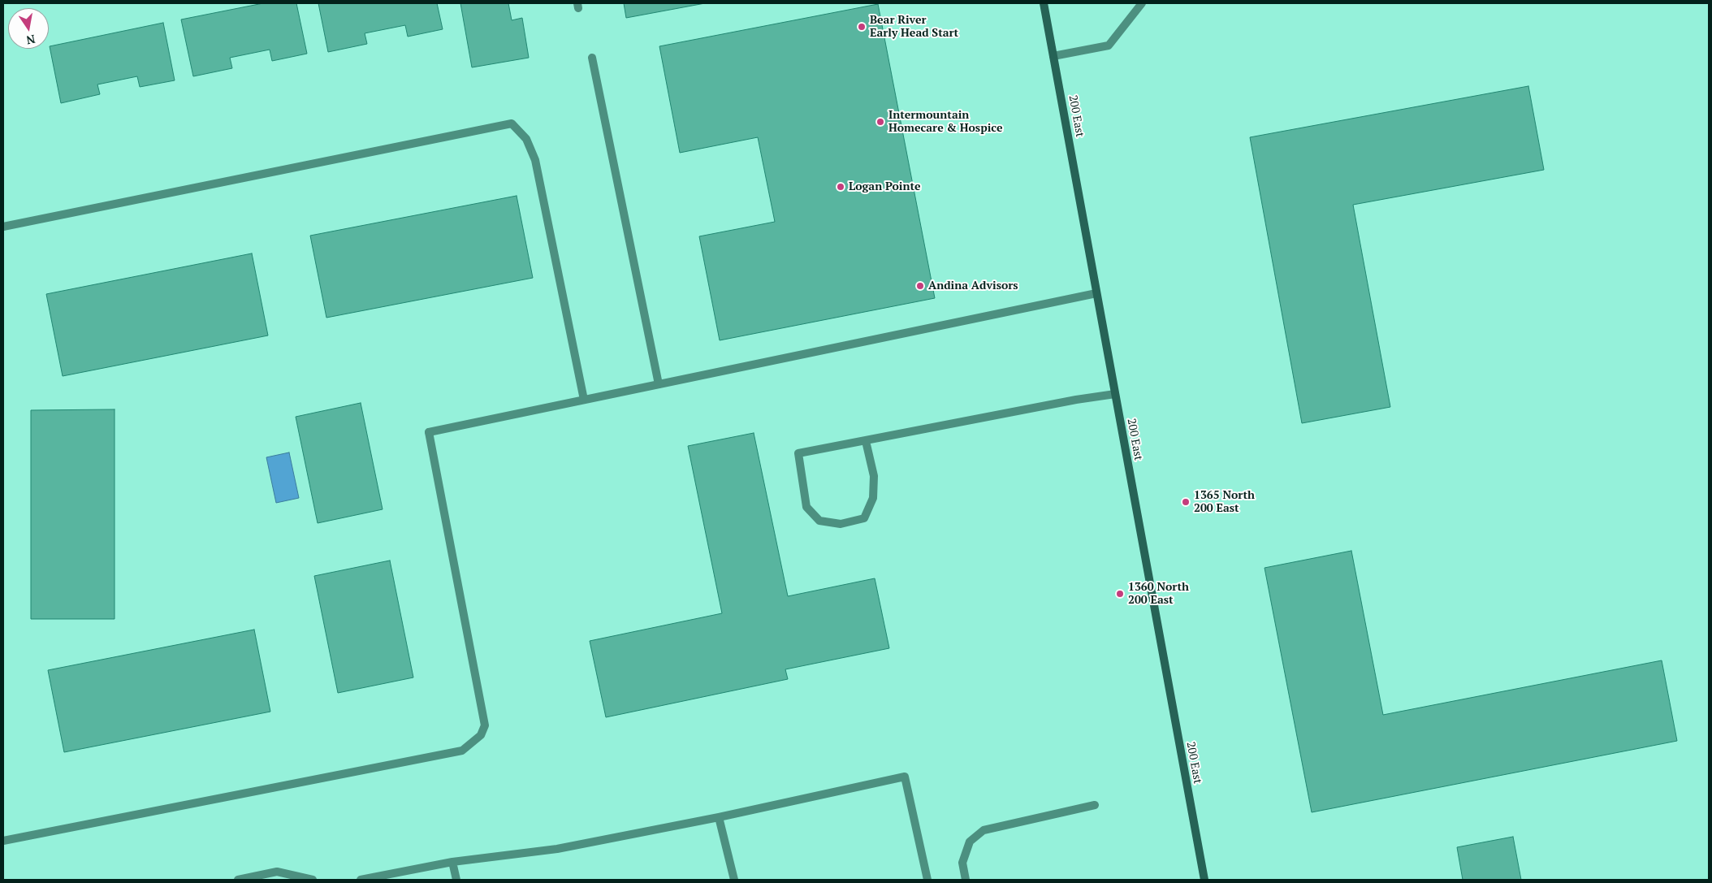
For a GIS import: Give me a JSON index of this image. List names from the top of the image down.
{
  "streets": {
    "main road": ["200 East"]
  },
  "places": [
    "Bear River Early Head Start",
    "Intermountain Homecare & Hospice",
    "Logan Pointe",
    "Andina Advisors",
    "1365 North 200 East",
    "1360 North 200 East"
  ],
  "north": "bottom"
}
